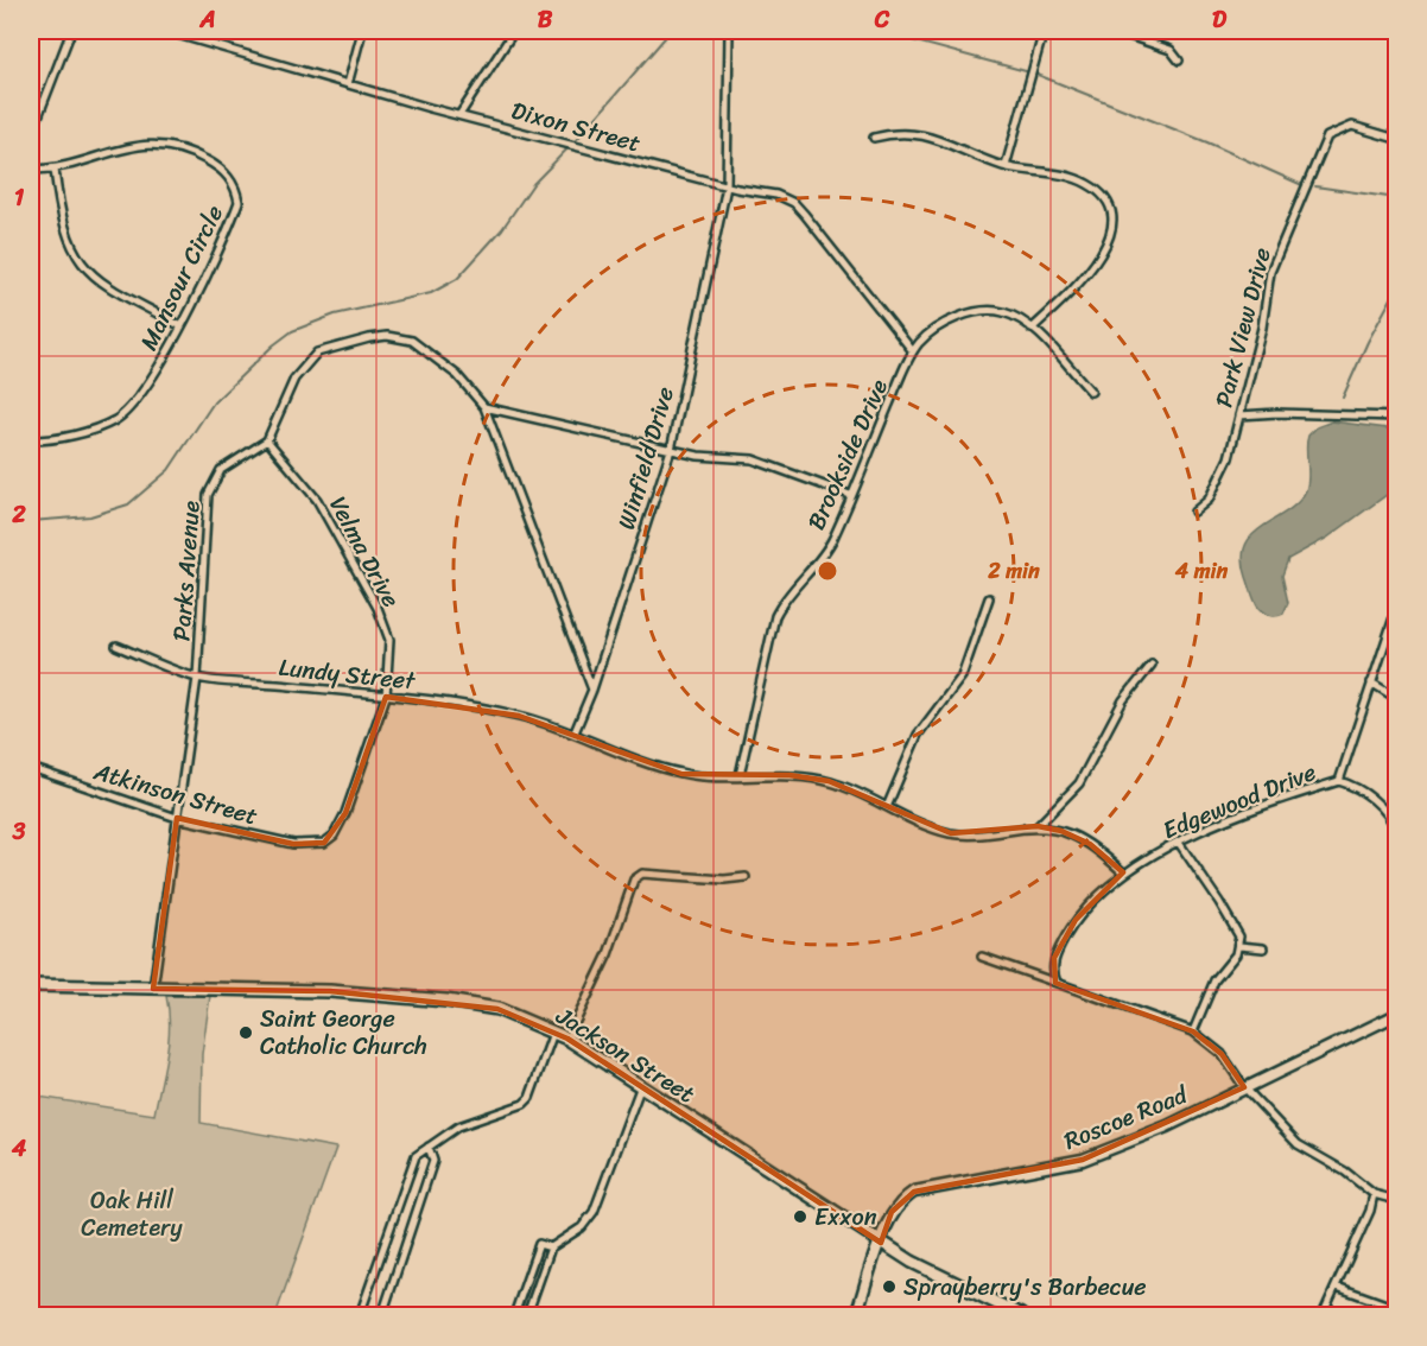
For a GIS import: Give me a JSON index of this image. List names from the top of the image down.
{
  "streets": {
    "main road": ["Jackson Street", "Roscoe Road"],
    "street": [
      "Dixon Street",
      "Mansour Circle",
      "Park View Drive",
      "Brookside Drive",
      "Winfield Drive",
      "Velma Drive",
      "Parks Avenue",
      "Lundy Street",
      "Atkinson Street",
      "Edgewood Drive"
    ]
  },
  "crossings": [
    ["Dixon Street", "Brookside Drive"],
    ["Dixon Street", "Winfield Drive"],
    ["Brookside Drive", "Lundy Street"],
    ["Winfield Drive", "Lundy Street"],
    ["Velma Drive", "Parks Avenue"],
    ["Velma Drive", "Lundy Street"],
    ["Velma Drive", "Atkinson Street"],
    ["Parks Avenue", "Lundy Street"],
    ["Parks Avenue", "Atkinson Street"],
    ["Parks Avenue", "Jackson Street"],
    ["Jackson Street", "Roscoe Road"]
  ],
  "parks": ["Oak Hill Cemetery"],
  "places": ["Saint George Catholic Church", "Exxon", "Sprayberry's Barbecue"],
  "grid": {
    "columns": [
      "A",
      "B",
      "C",
      "D"
    ],
    "rows": [
      "1",
      "2",
      "3",
      "4"
    ]
  },
  "rings": ["2 min", "4 min"]
}
